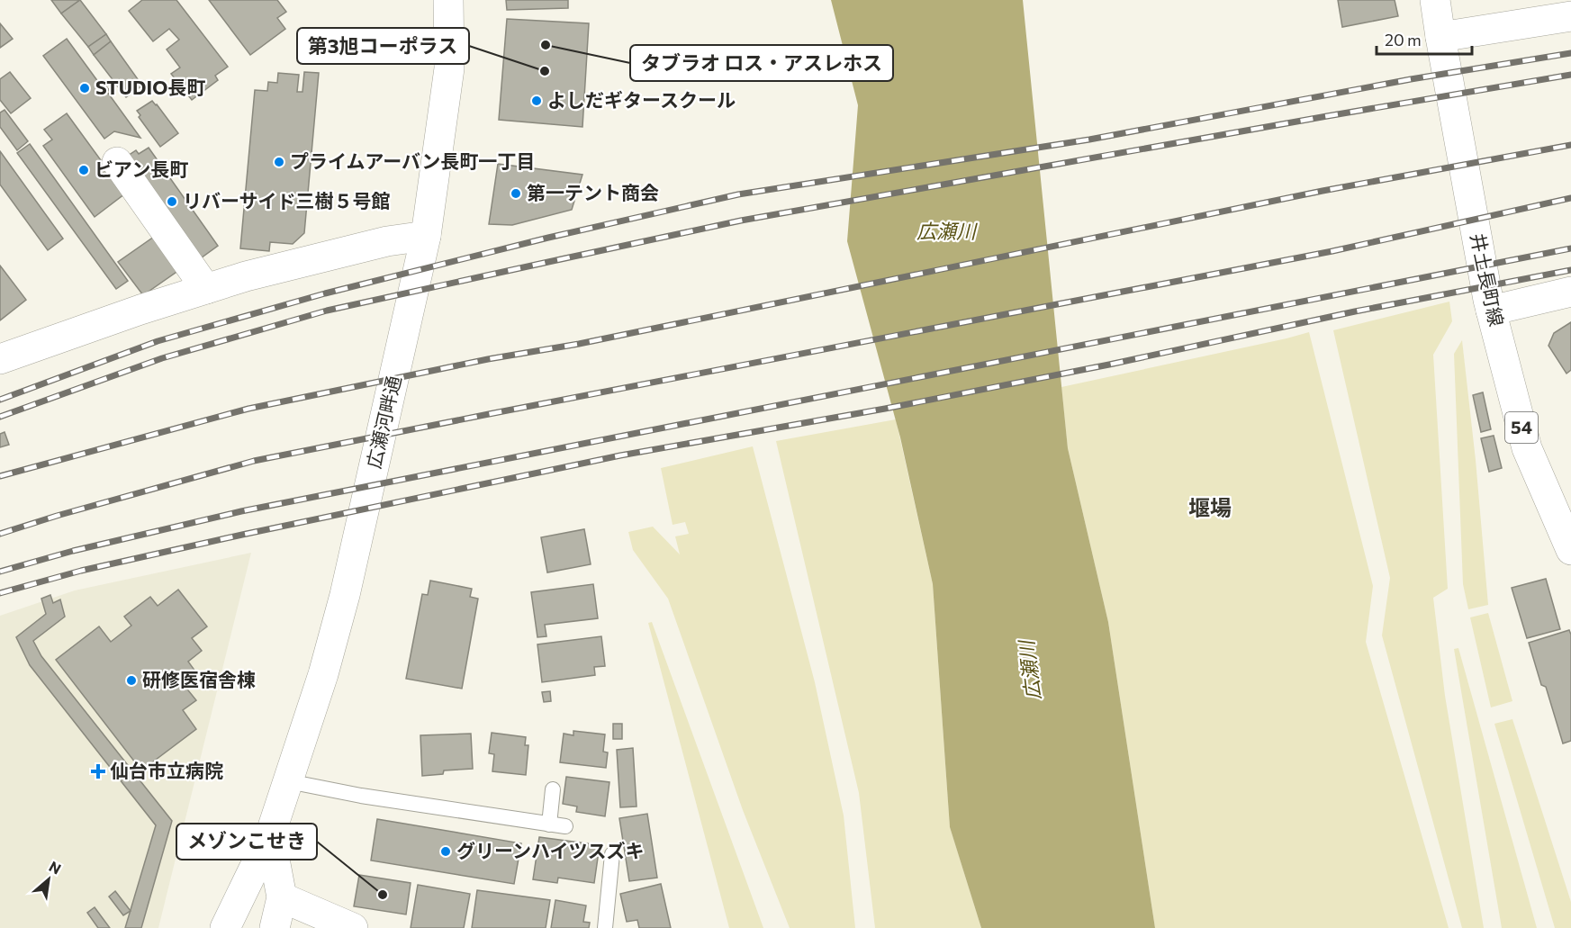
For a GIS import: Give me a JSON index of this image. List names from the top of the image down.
{
  "streets": {
    "main road": ["井土長町線", "広瀬河畔通", "54"]
  },
  "districts": ["堰場"],
  "water": ["広瀬川"],
  "places": {
    "other": [
      "タブラオ ロス・アスレホス",
      "第3旭コーポラス",
      "STUDIO長町",
      "よしだギタースクール",
      "プライムアーバン長町一丁目",
      "ビアン長町",
      "第一テント商会",
      "リバーサイド三樹５号館",
      "研修医宿舎棟",
      "グリーンハイツスズキ",
      "メゾンこせき"
    ],
    "health": ["仙台市立病院"]
  },
  "scale_bar": "20 m",
  "north": "top right"
}
